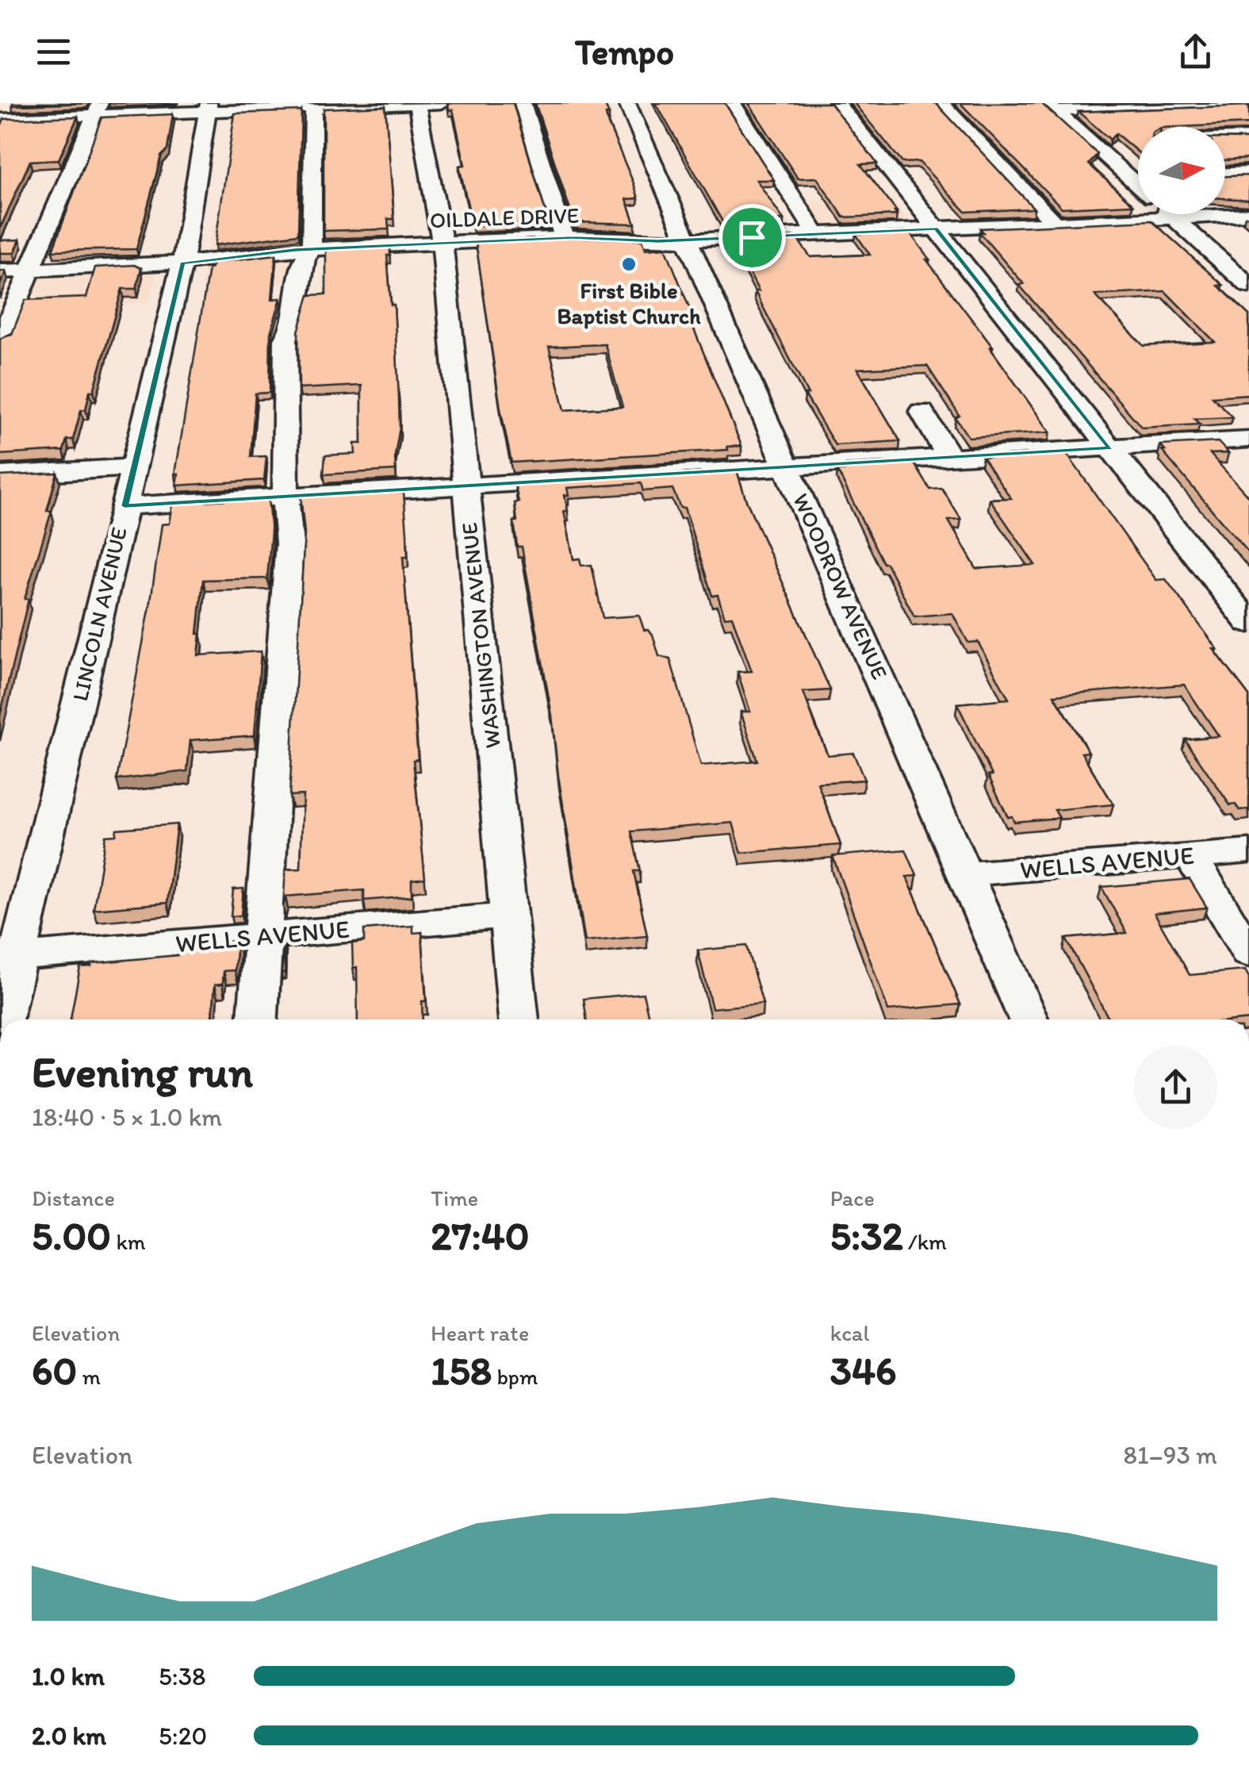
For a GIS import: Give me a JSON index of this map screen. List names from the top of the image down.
{
  "streets": {
    "street": [
      "OILDALE DRIVE",
      "WOODROW AVENUE",
      "LINCOLN AVENUE",
      "WASHINGTON AVENUE",
      "WELLS AVENUE"
    ]
  },
  "crossings": [
    ["OILDALE DRIVE", "WOODROW AVENUE"],
    ["OILDALE DRIVE", "LINCOLN AVENUE"],
    ["OILDALE DRIVE", "WASHINGTON AVENUE"],
    ["WOODROW AVENUE", "WELLS AVENUE"],
    ["LINCOLN AVENUE", "WELLS AVENUE"],
    ["WASHINGTON AVENUE", "WELLS AVENUE"]
  ],
  "places": ["First Bible Baptist Church"],
  "north": "right",
  "page": {
    "header": "Tempo",
    "heading": ["Evening run", "18:40 · 5 × 1.0 km"],
    "stats": [
      ["Distance", "5.00 km"],
      ["Time", "27:40"],
      ["Pace", "5:32 /km"],
      ["Elevation", "60 m"],
      ["Heart rate", "158 bpm"],
      ["kcal", "346"]
    ],
    "chart": ["Elevation", "81–93 m"],
    "list": [
      {
        "name": "1.0 km",
        "note": "5:38"
      },
      {
        "name": "2.0 km",
        "note": "5:20"
      }
    ]
  }
}
